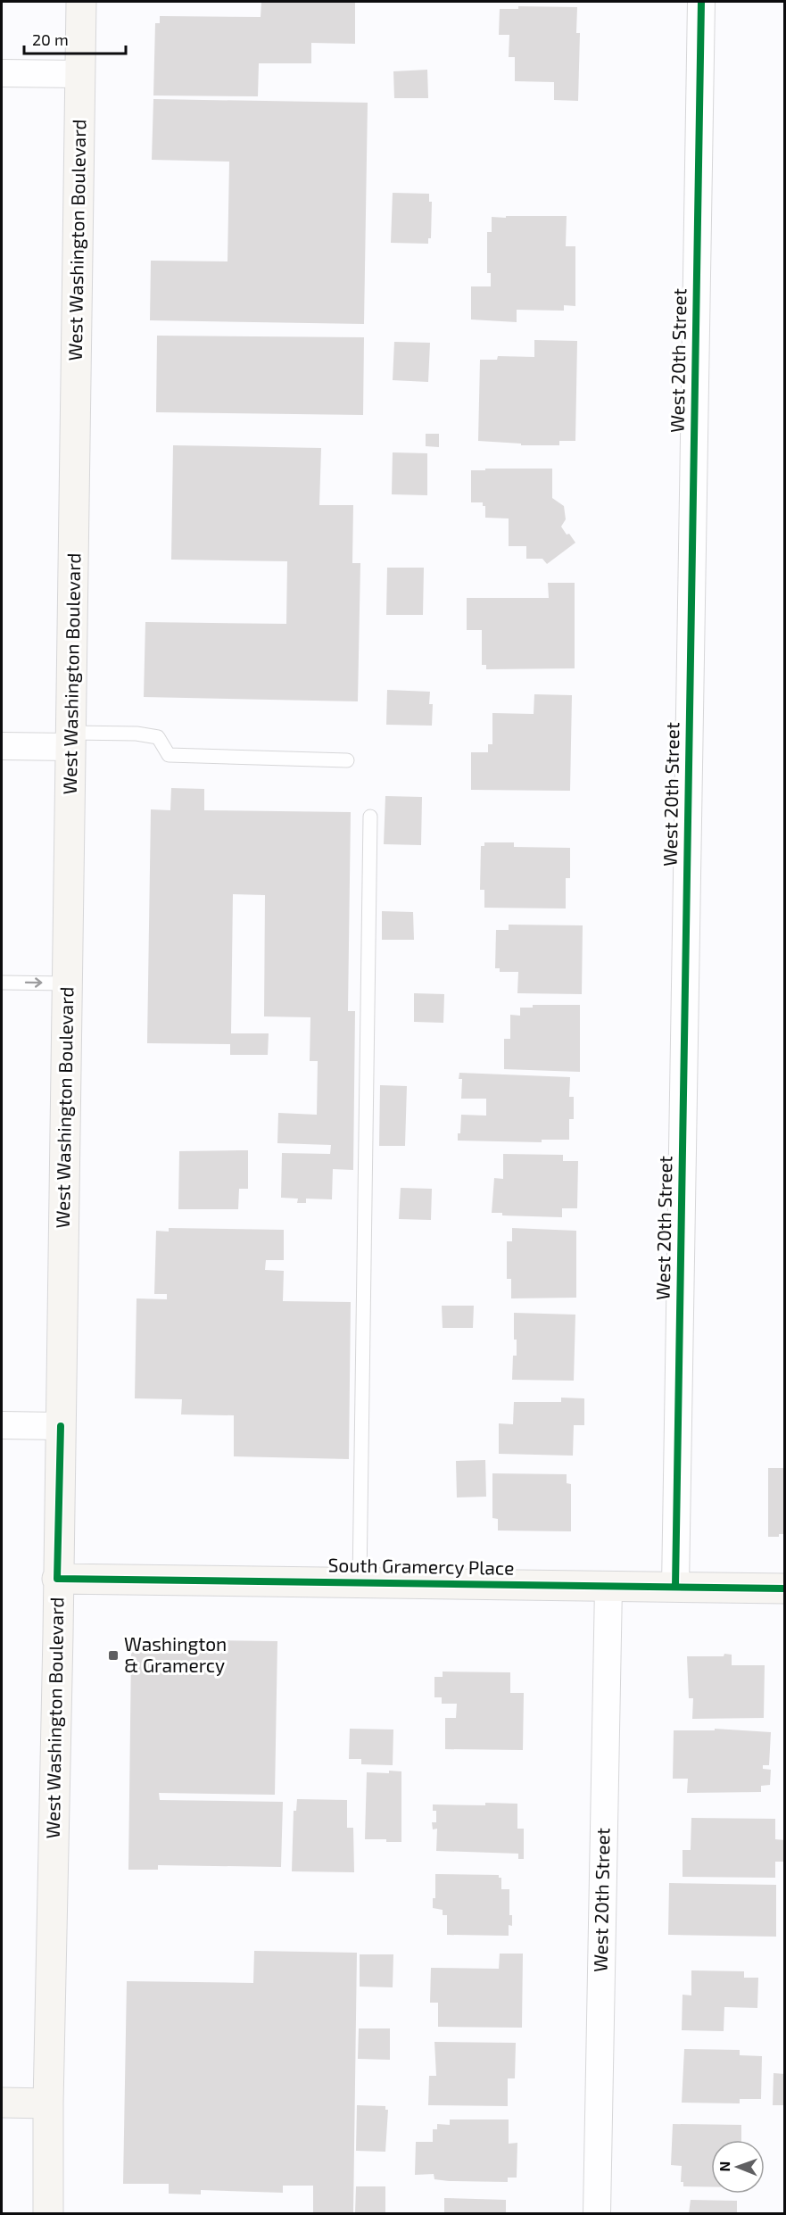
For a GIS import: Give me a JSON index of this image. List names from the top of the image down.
{
  "streets": {
    "main road": ["West Washington Boulevard", "South Gramercy Place"],
    "street": ["West 20th Street"]
  },
  "crossings": [
    ["West Washington Boulevard", "South Gramercy Place"],
    ["West 20th Street", "South Gramercy Place"]
  ],
  "places": {
    "transit": ["Washington & Gramercy"]
  },
  "scale_bar": "20 m",
  "north": "left"
}
